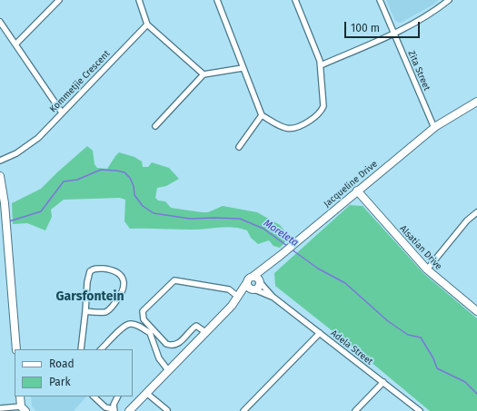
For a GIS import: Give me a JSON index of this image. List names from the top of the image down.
{
  "streets": {
    "street": [
      "Zita Street",
      "Kommetjie Crescent",
      "Jacqueline Drive",
      "Alsatian Drive",
      "Adela Street"
    ]
  },
  "crossings": [
    ["Zita Street", "Jacqueline Drive"],
    ["Jacqueline Drive", "Alsatian Drive"],
    ["Jacqueline Drive", "Adela Street"]
  ],
  "districts": ["Garsfontein"],
  "water": ["Moreleta"],
  "legend": ["Road", "Park"],
  "scale_bar": "100 m"
}
